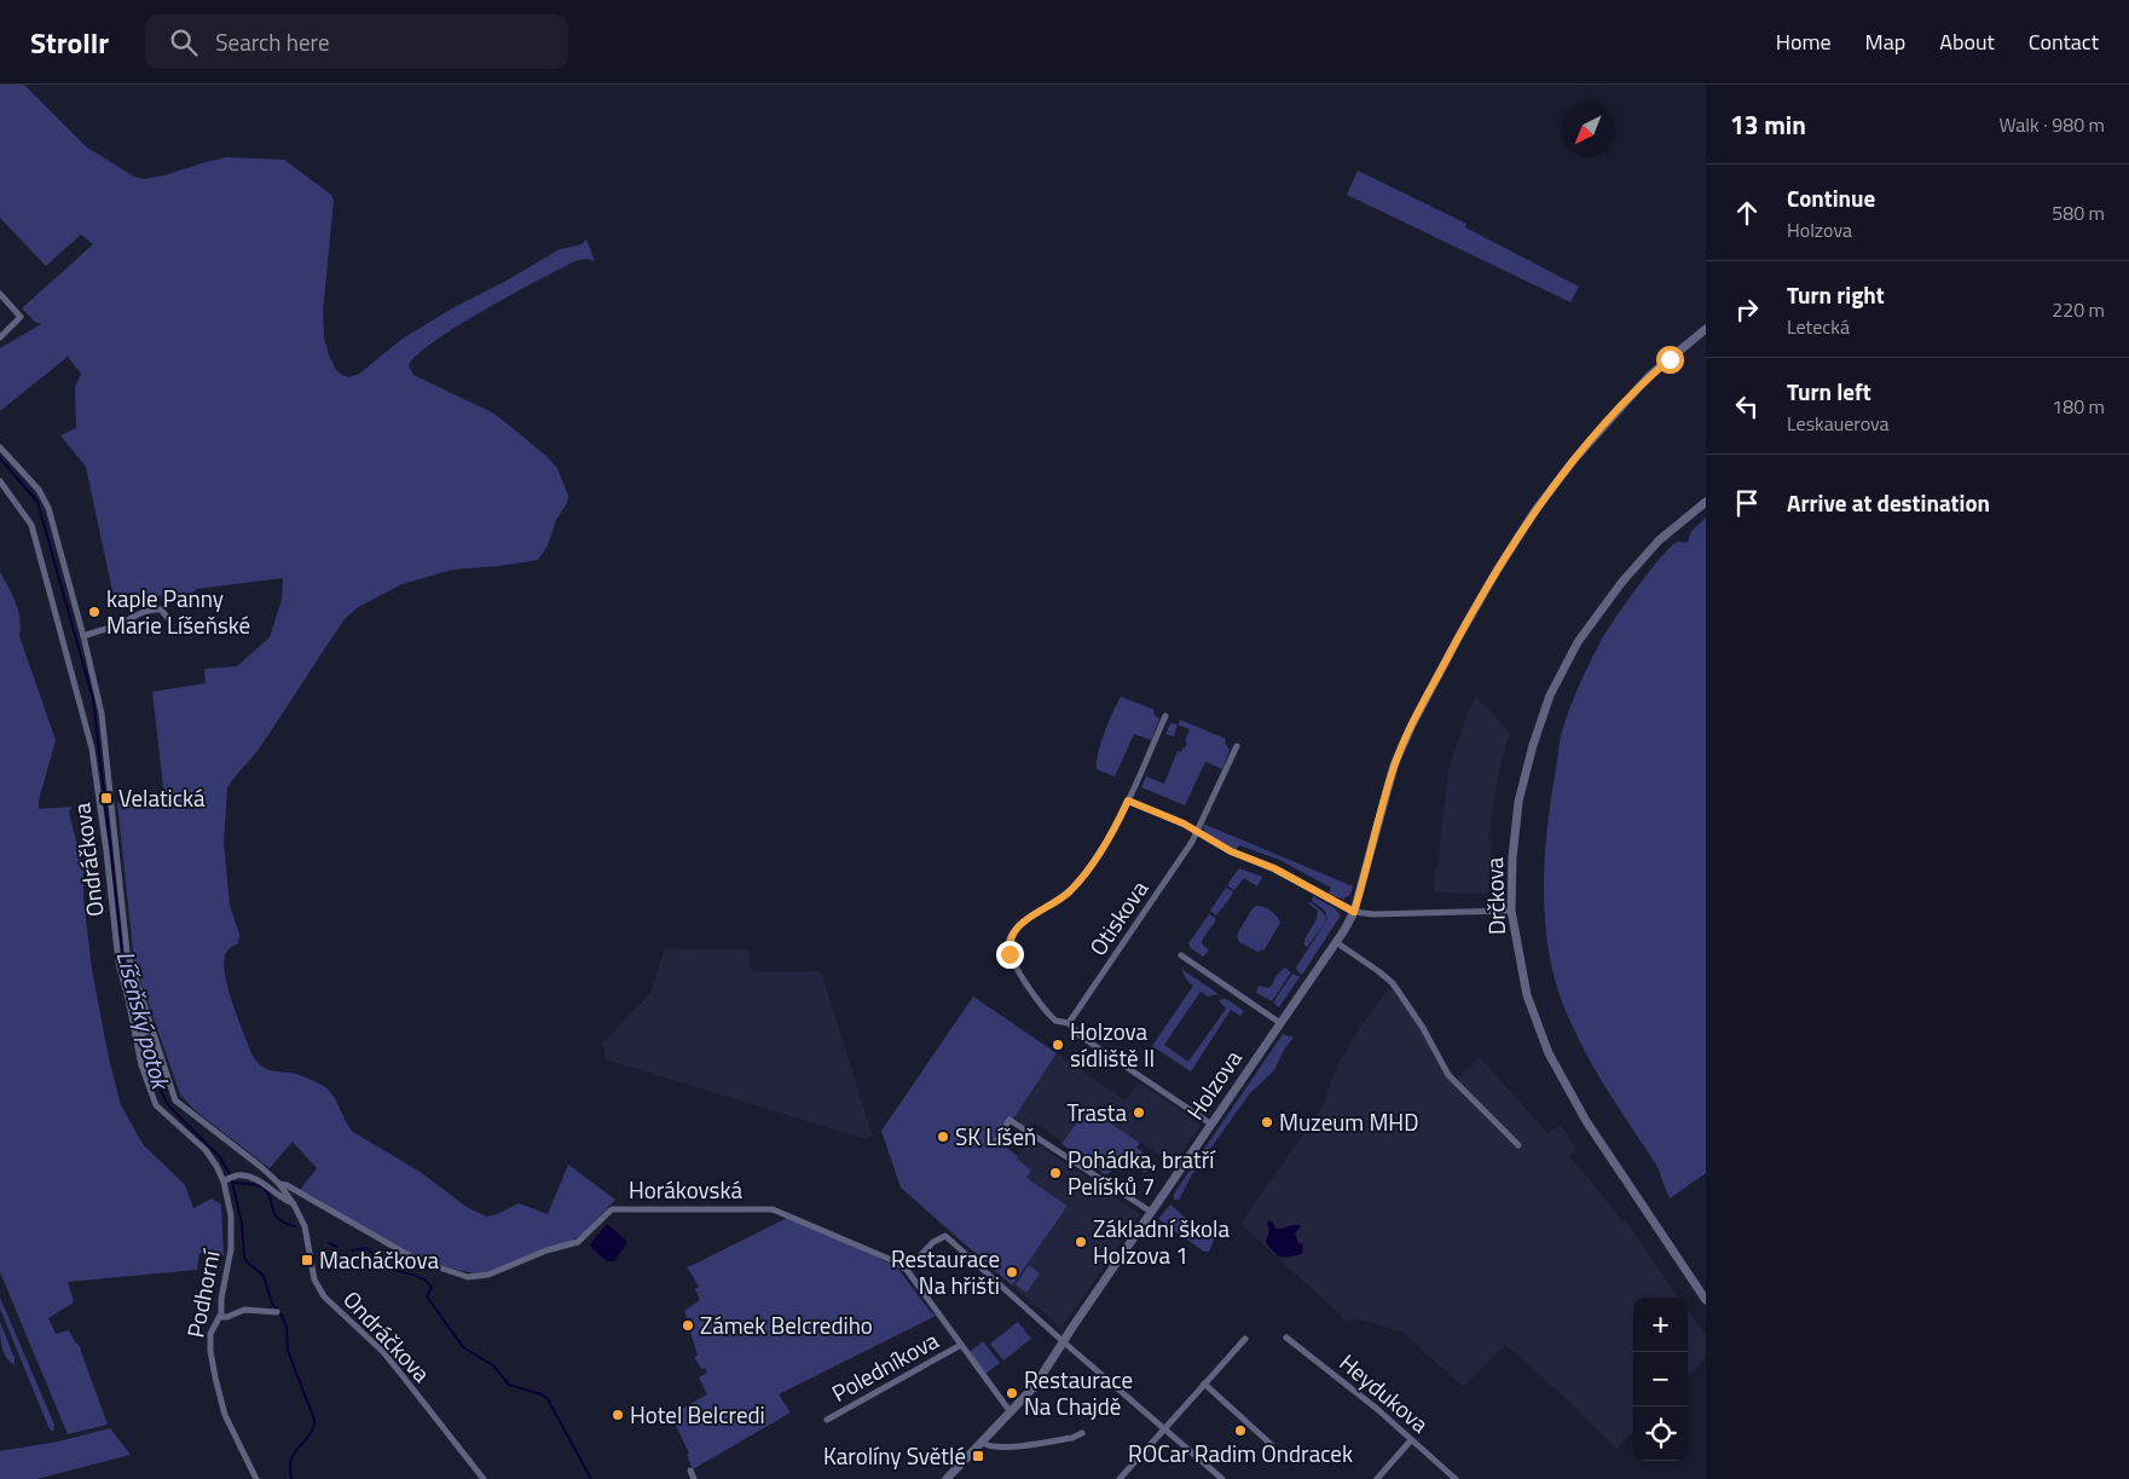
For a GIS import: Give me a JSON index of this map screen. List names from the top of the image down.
{
  "streets": {
    "street": [
      "Ondráčkova",
      "Drčkova",
      "Otiskova",
      "Holzova",
      "Horákovská",
      "Podhorní",
      "Poledníkova",
      "Heydukova"
    ]
  },
  "crossings": [
    ["Ondráčkova", "Horákovská"],
    ["Ondráčkova", "Podhorní"],
    ["Holzova", "Horákovská"],
    ["Horákovská", "Poledníkova"]
  ],
  "water": ["Líšeňský potok"],
  "places": {
    "other": [
      "kaple Panny Marie Líšeňské",
      "Holzova sídliště II",
      "Trasta",
      "Muzeum MHD",
      "SK Líšeň",
      "Pohádka, bratří Pelíšků 7",
      "Základní škola Holzova 1",
      "Restaurace Na hřišti",
      "Zámek Belcrediho",
      "Restaurace Na Chajdě",
      "Hotel Belcredi",
      "ROCar Radim Ondracek"
    ],
    "transit": ["Velatická", "Macháčkova", "Karolíny Světlé"]
  },
  "north": "bottom left",
  "page": {
    "header": "Strollr",
    "search": "Search here",
    "nav": [
      "Home",
      "Map",
      "About",
      "Contact"
    ],
    "heading": ["13 min", "Walk · 980 m"],
    "list": [
      ["Continue", "Holzova", "580 m"],
      ["Turn right", "Letecká", "220 m"],
      ["Turn left", "Leskauerova", "180 m"],
      "Arrive at destination"
    ],
    "map_buttons": ["+", "−"]
  }
}
